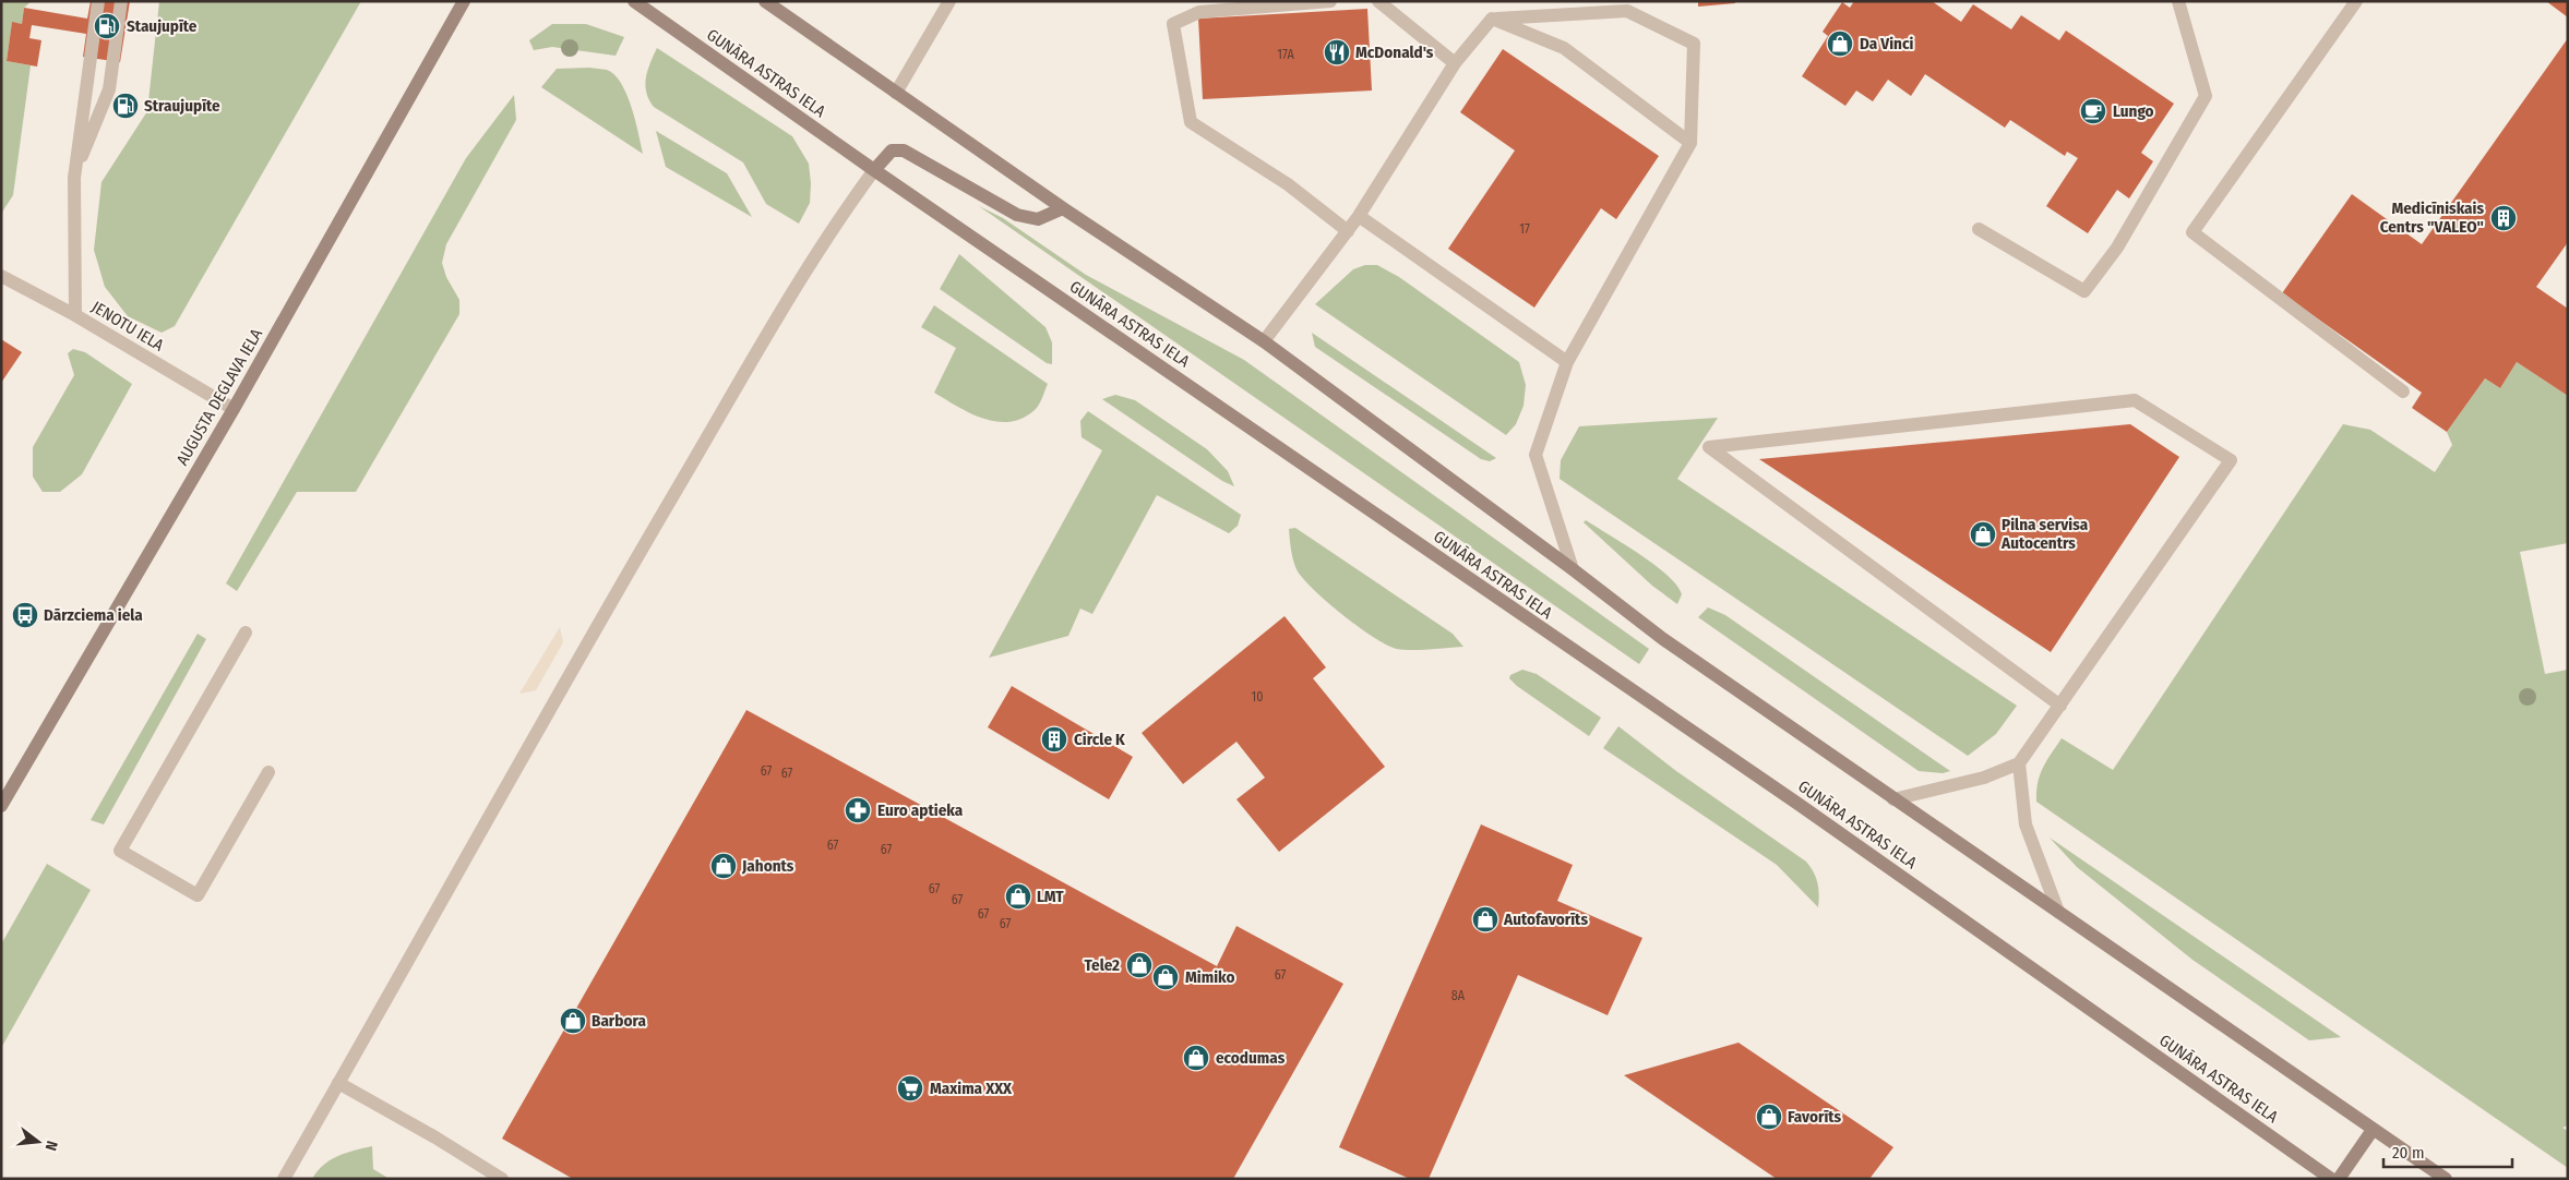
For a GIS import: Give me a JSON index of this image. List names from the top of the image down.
{
  "streets": {
    "main road": ["GUNĀRA ASTRAS IELA", "AUGUSTA DEGLAVA IELA"],
    "street": ["JENOTU IELA"]
  },
  "crossings": [
    ["JENOTU IELA", "AUGUSTA DEGLAVA IELA"]
  ],
  "places": {
    "fuel station": ["Staujupīte", "Straujupīte"],
    "shop": [
      "Da Vinci",
      "Pilna servisa Autocentrs",
      "Jahonts",
      "LMT",
      "Autofavorīts",
      "Tele2",
      "Mimiko",
      "Barbora",
      "ecodumas",
      "Favorīts"
    ],
    "restaurant": ["McDonald's"],
    "cafe": ["Lungo"],
    "building": ["Medicīniskais Centrs \"VALEO\"", "Circle K"],
    "bus stop": ["Dārzciema iela"],
    "pharmacy": ["Euro aptieka"],
    "supermarket": ["Maxima XXX"]
  },
  "house_numbers": [
    "17A",
    "17",
    "10",
    "67",
    "67",
    "67",
    "67",
    "67",
    "67",
    "67",
    "67",
    "67",
    "8A"
  ],
  "scale_bar": "20 m",
  "north": "right"
}
